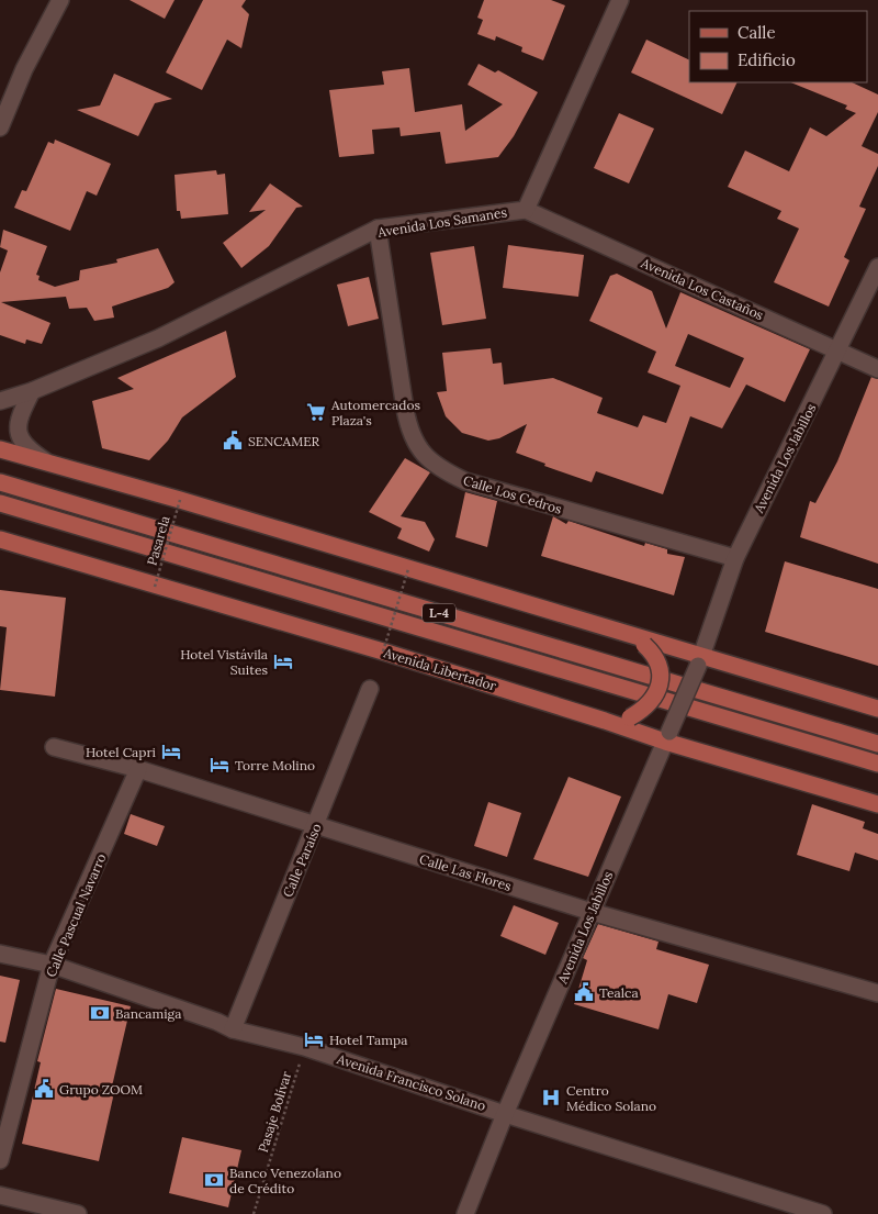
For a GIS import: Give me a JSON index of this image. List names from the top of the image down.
{
  "streets": {
    "main road": ["L-4", "Avenida Libertador"],
    "street": [
      "Avenida Los Samanes",
      "Avenida Los Castaños",
      "Avenida Los Jabillos",
      "Calle Los Cedros",
      "Calle Paraíso",
      "Calle Las Flores",
      "Calle Pascual Navarro",
      "Avenida Francisco Solano"
    ],
    "path": ["Pasarela", "Pasaje Bolívar"]
  },
  "crossings": [
    ["Avenida Los Samanes", "Avenida Los Castaños"],
    ["Avenida Los Samanes", "Calle Los Cedros"],
    ["Avenida Los Castaños", "Avenida Los Jabillos"],
    ["Avenida Los Jabillos", "Calle Los Cedros"],
    ["Avenida Los Jabillos", "L-4"],
    ["Avenida Los Jabillos", "Avenida Libertador"],
    ["Avenida Los Jabillos", "Calle Las Flores"],
    ["Avenida Los Jabillos", "Avenida Francisco Solano"],
    ["Pasarela", "L-4"],
    ["Pasarela", "Avenida Libertador"],
    ["L-4", "Avenida Libertador"],
    ["Calle Paraíso", "Calle Las Flores"],
    ["Calle Paraíso", "Avenida Francisco Solano"],
    ["Calle Las Flores", "Calle Pascual Navarro"],
    ["Calle Pascual Navarro", "Avenida Francisco Solano"],
    ["Avenida Francisco Solano", "Pasaje Bolívar"]
  ],
  "places": {
    "supermarket": ["Automercados Plaza's"],
    "public building": ["SENCAMER", "Tealca", "Grupo ZOOM"],
    "hotel": [
      "Hotel Vistávila Suites",
      "Hotel Capri",
      "Torre Molino",
      "Hotel Tampa"
    ],
    "bank": ["Bancamiga", "Banco Venezolano de Crédito"],
    "hospital": ["Centro Médico Solano"]
  },
  "legend": ["Calle", "Edificio"]
}
